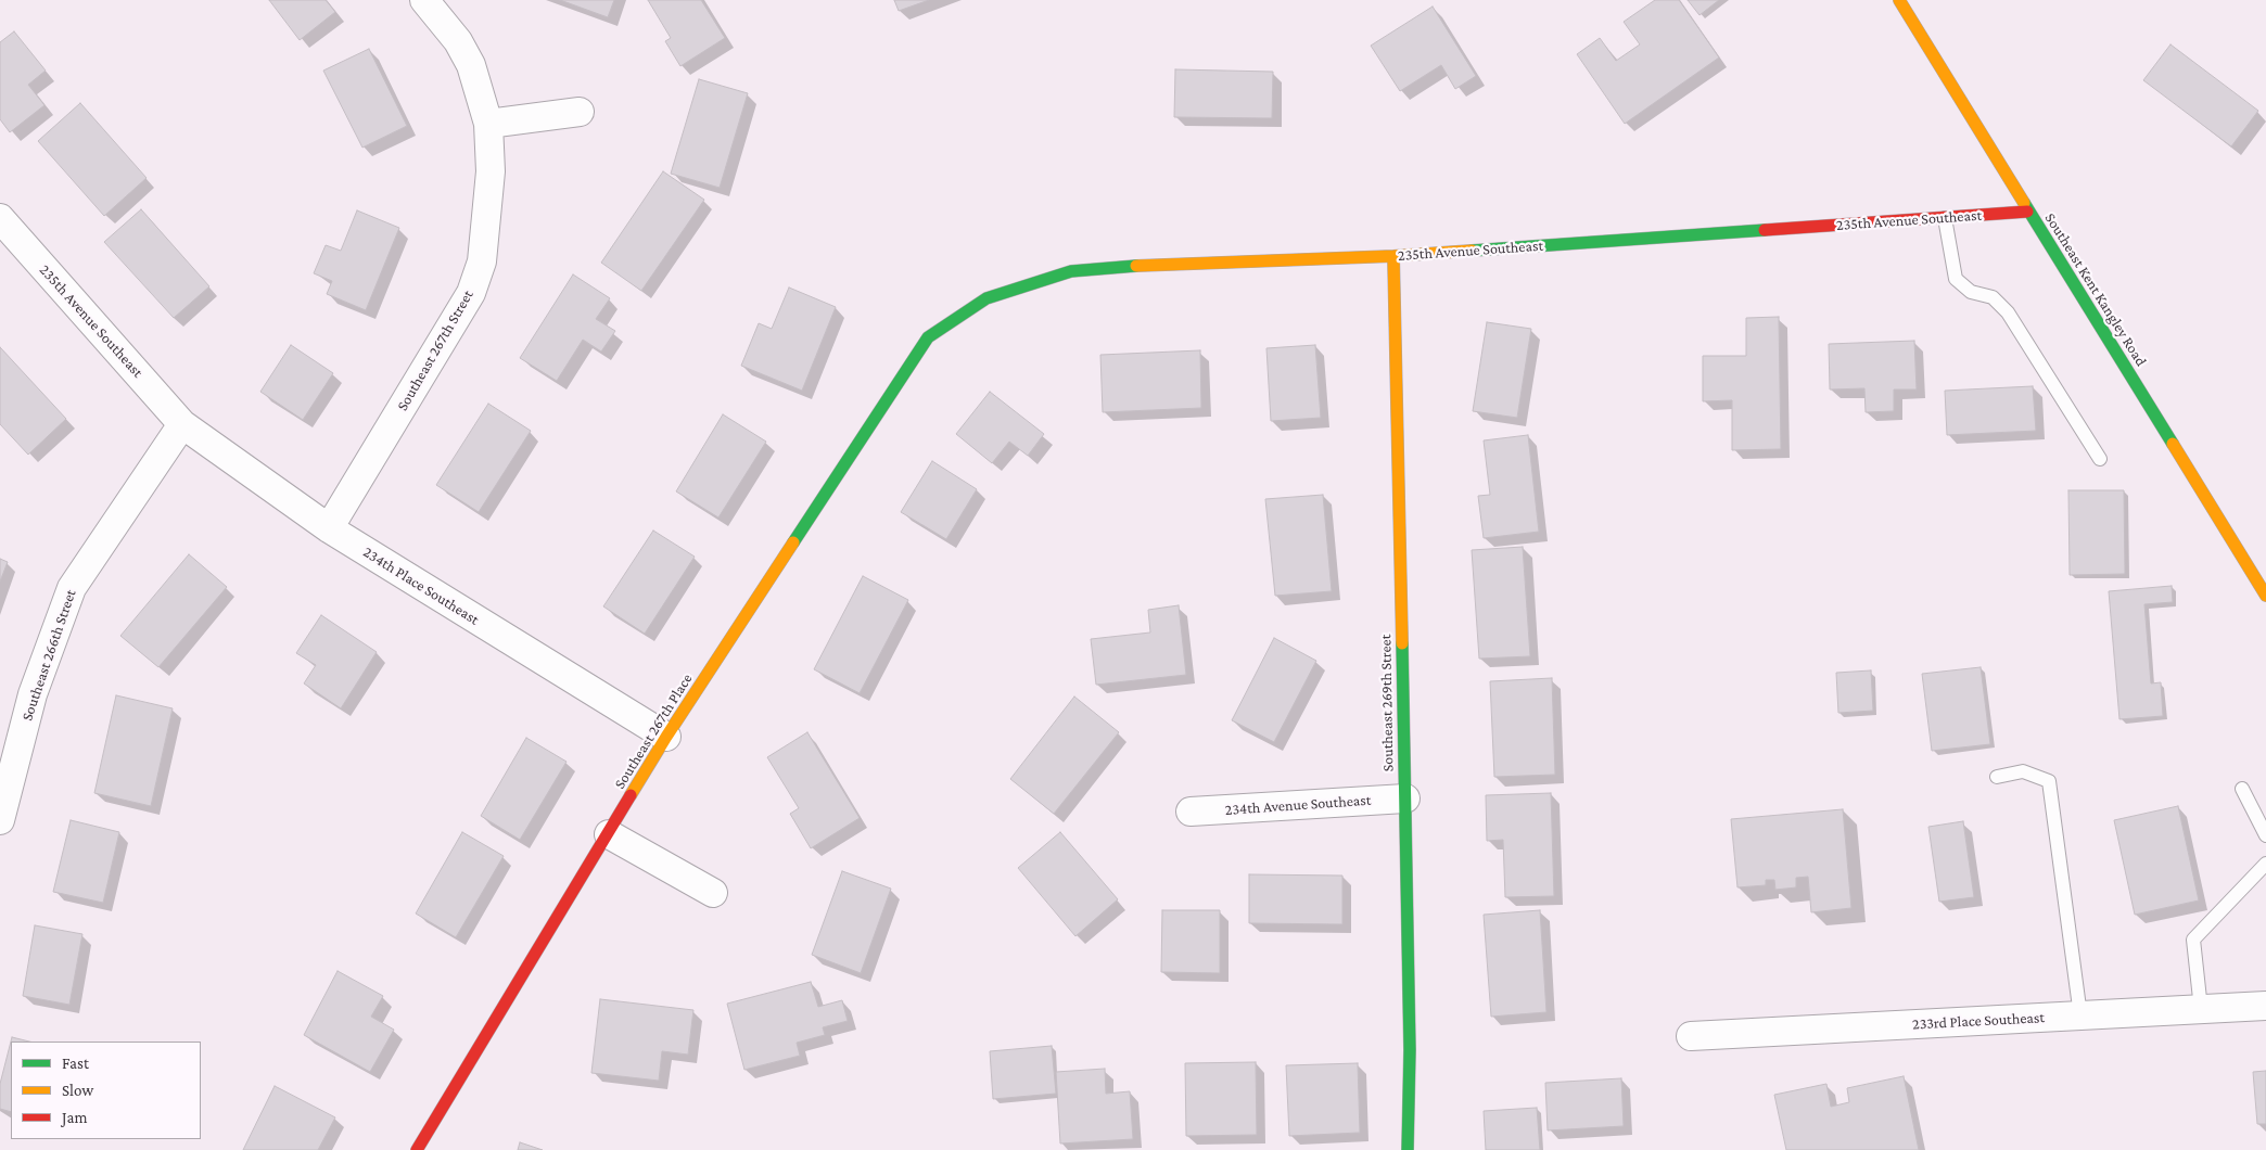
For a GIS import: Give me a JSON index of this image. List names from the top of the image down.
{
  "streets": {
    "street": [
      "235th Avenue Southeast",
      "Southeast Kent Kangley Road",
      "Southeast 267th Street",
      "234th Place Southeast",
      "Southeast 266th Street",
      "Southeast 269th Street",
      "Southeast 267th Place",
      "234th Avenue Southeast",
      "233rd Place Southeast"
    ]
  },
  "crossings": [
    ["235th Avenue Southeast", "Southeast Kent Kangley Road"],
    ["235th Avenue Southeast", "234th Place Southeast"],
    ["235th Avenue Southeast", "Southeast 266th Street"],
    ["235th Avenue Southeast", "Southeast 269th Street"],
    ["235th Avenue Southeast", "Southeast 267th Place"],
    ["Southeast 267th Street", "234th Place Southeast"],
    ["234th Place Southeast", "Southeast 266th Street"],
    ["234th Place Southeast", "Southeast 267th Place"],
    ["Southeast 269th Street", "234th Avenue Southeast"]
  ],
  "legend": ["Fast", "Slow", "Jam"]
}
